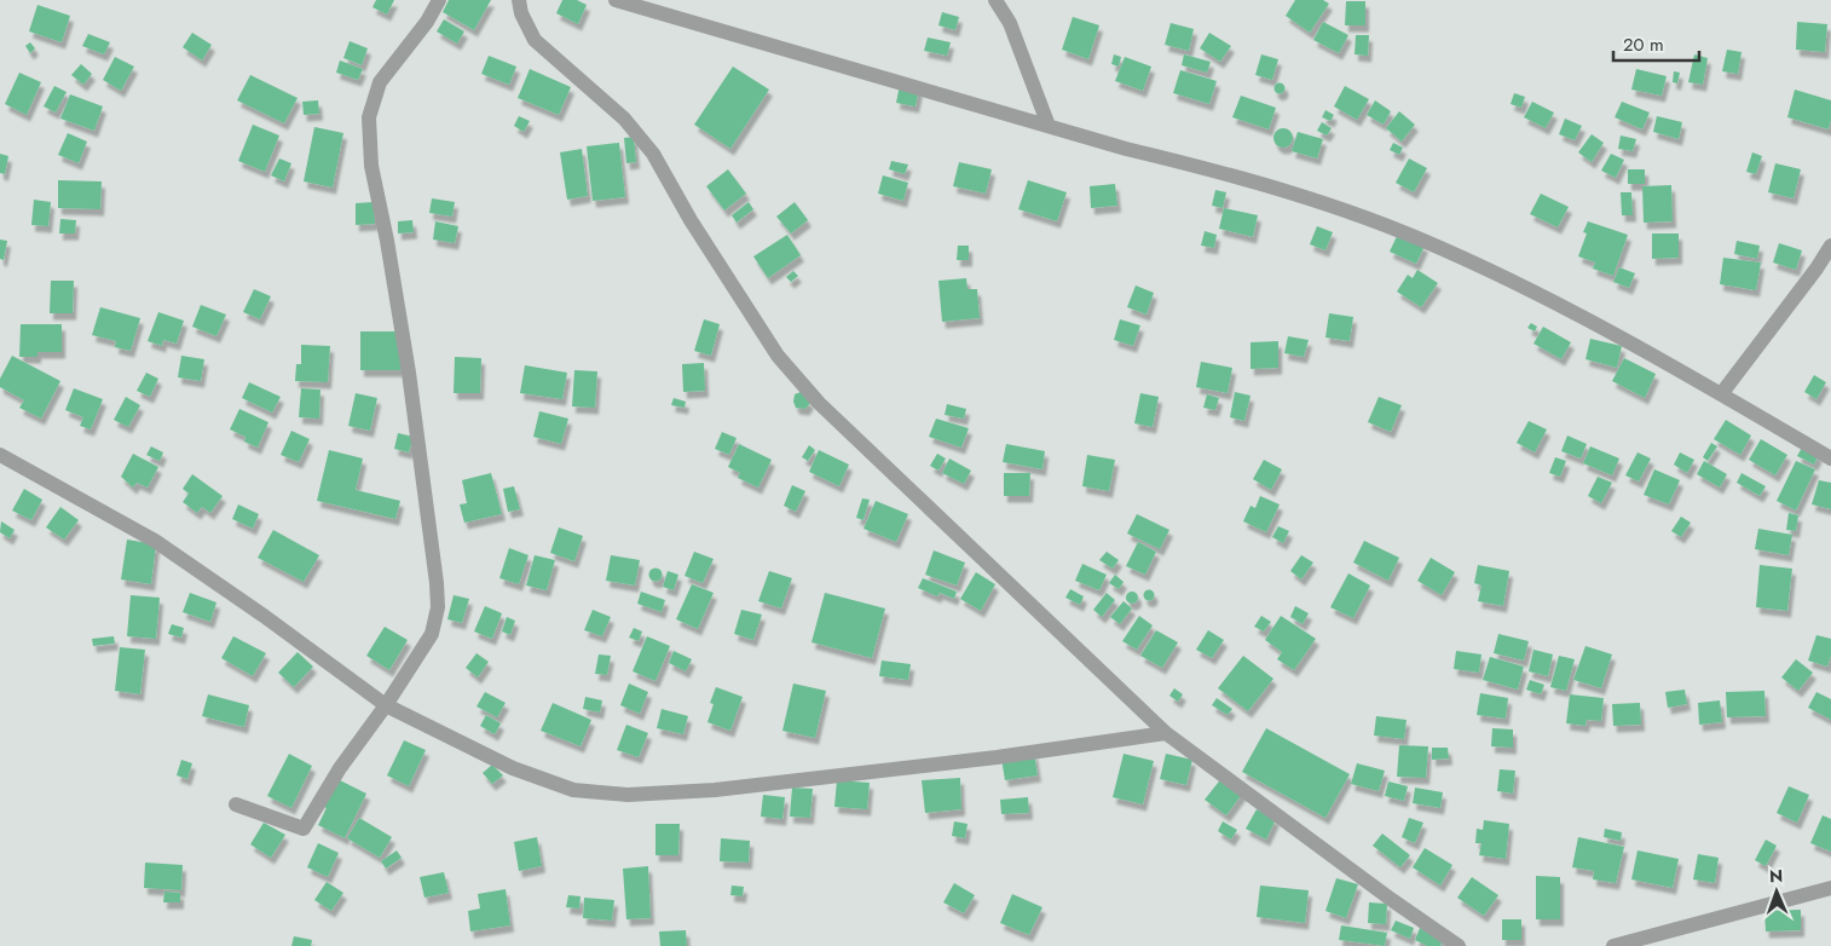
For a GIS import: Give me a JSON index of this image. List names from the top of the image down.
{
  "scale_bar": "20 m",
  "north": "top"
}
